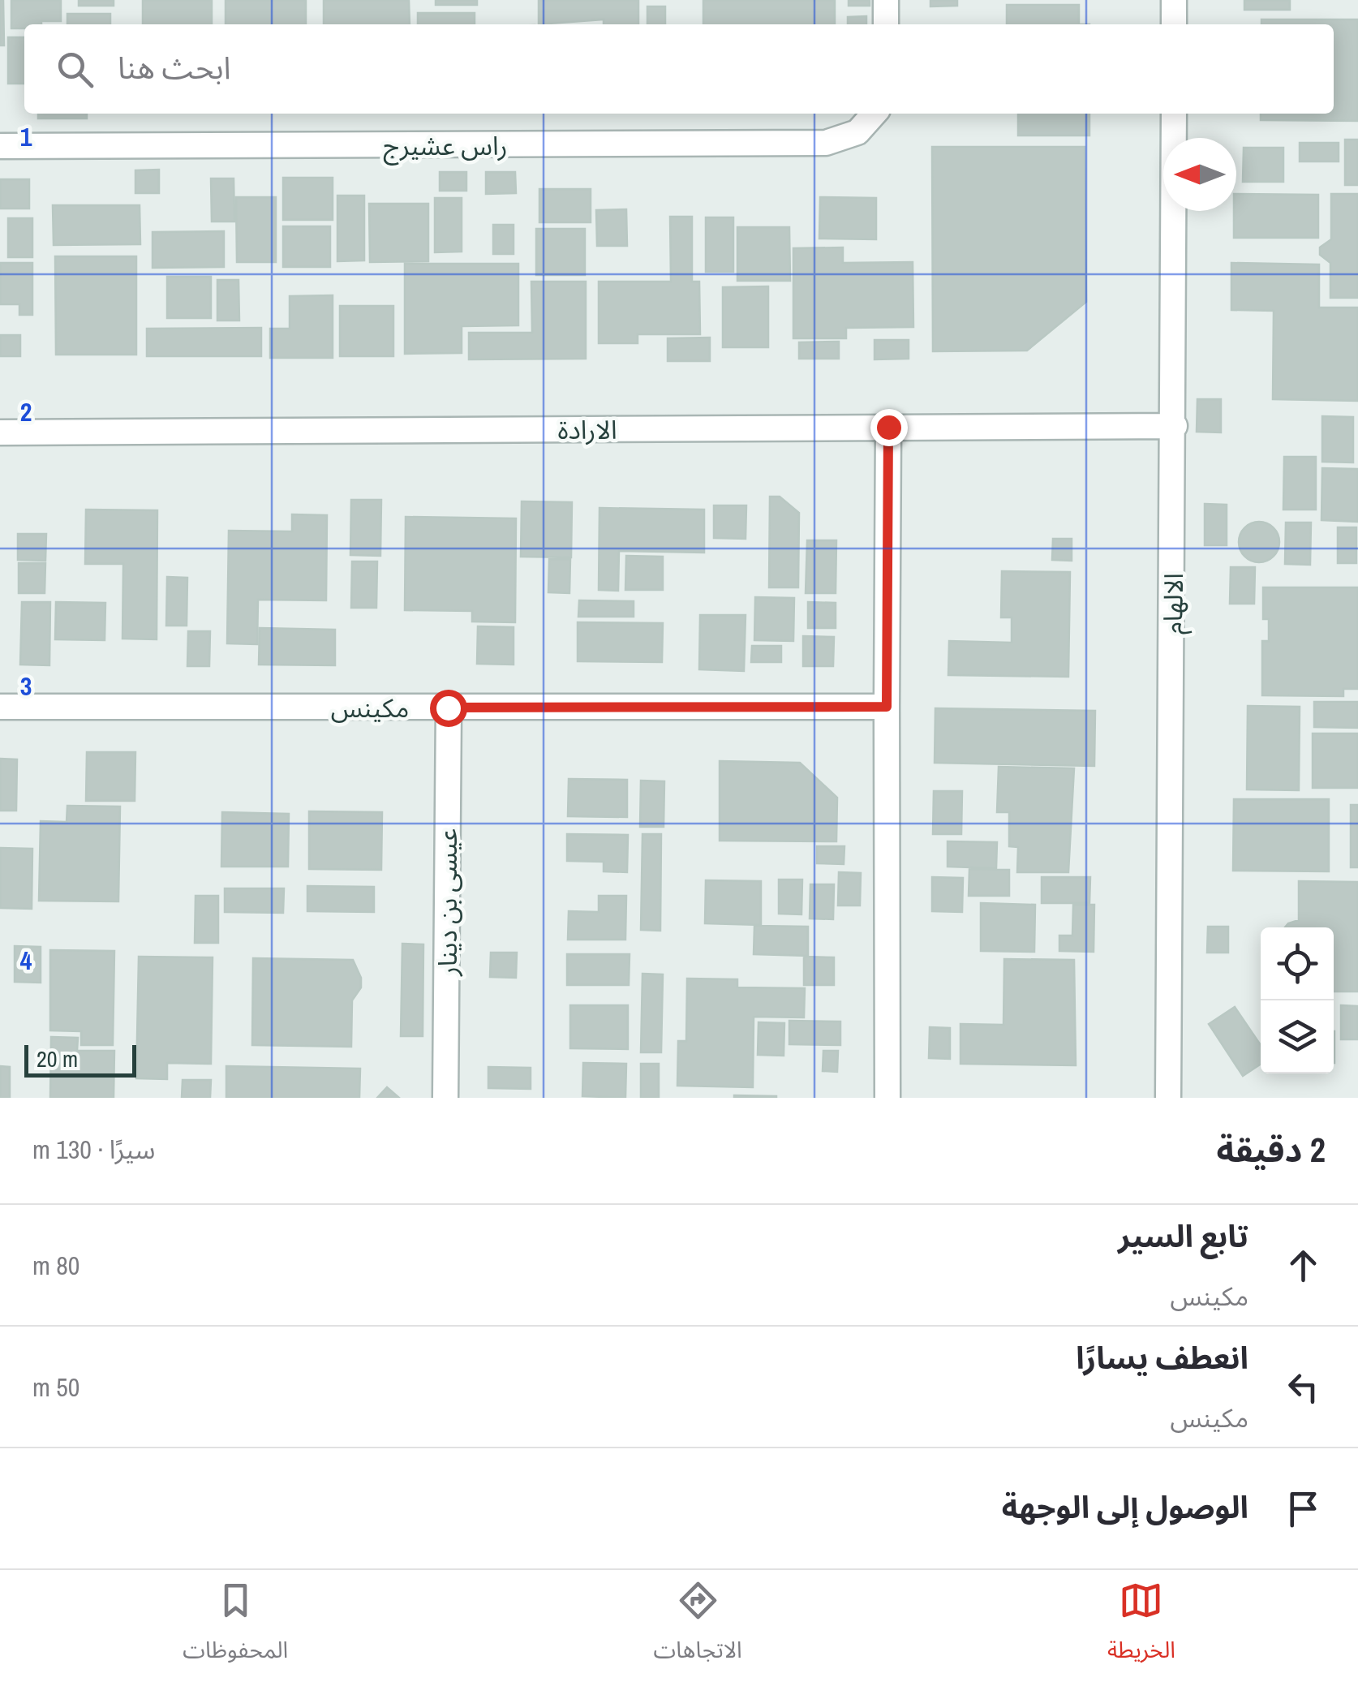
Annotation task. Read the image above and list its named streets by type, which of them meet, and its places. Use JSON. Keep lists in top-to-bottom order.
{
  "streets": {
    "street": [
      "راس عشيرج",
      "الارادة",
      "الالهام",
      "مكينس",
      "عيسى بن دينار"
    ]
  },
  "crossings": [
    ["الارادة", "الالهام"],
    ["مكينس", "عيسى بن دينار"]
  ],
  "scale_bar": "20 m",
  "north": "left",
  "page": {
    "search": "ابحث هنا",
    "scale": "20 m",
    "heading": ["2 دقيقة", "سيرًا · 130 m"],
    "list": [
      ["تابع السير", "مكينس", "80 m"],
      ["انعطف يسارًا", "مكينس", "50 m"],
      "الوصول إلى الوجهة"
    ],
    "nav": ["الخريطة", "الاتجاهات", "المحفوظات"]
  },
  "grid": {
    "rows": [
      "1",
      "2",
      "3",
      "4"
    ]
  }
}
